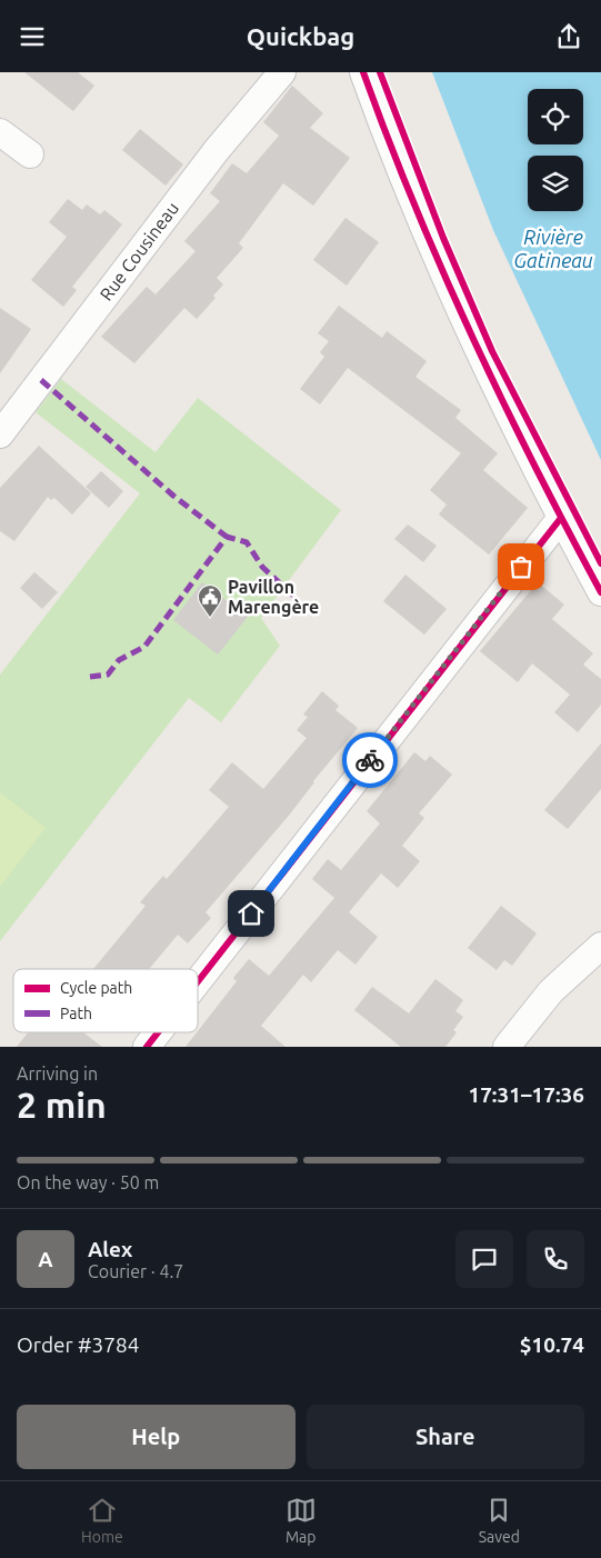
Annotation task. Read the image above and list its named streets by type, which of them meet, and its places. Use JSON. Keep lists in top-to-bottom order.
{
  "streets": {
    "street": ["Rue Cousineau"]
  },
  "water": ["Rivière Gatineau"],
  "places": {
    "public building": ["Pavillon Marengère"]
  },
  "legend": ["Cycle path", "Path"],
  "page": {
    "header": "Quickbag",
    "heading": ["2 min", "Arriving in", "17:31–17:36"],
    "panel": [
      "Alex",
      "Courier · 4.7",
      "Order #3784",
      "$10.74"
    ],
    "bar": "On the way · 50 m",
    "round": "A",
    "buttons": ["Help", "Share"],
    "tabs": ["Home", "Map", "Saved"]
  }
}
